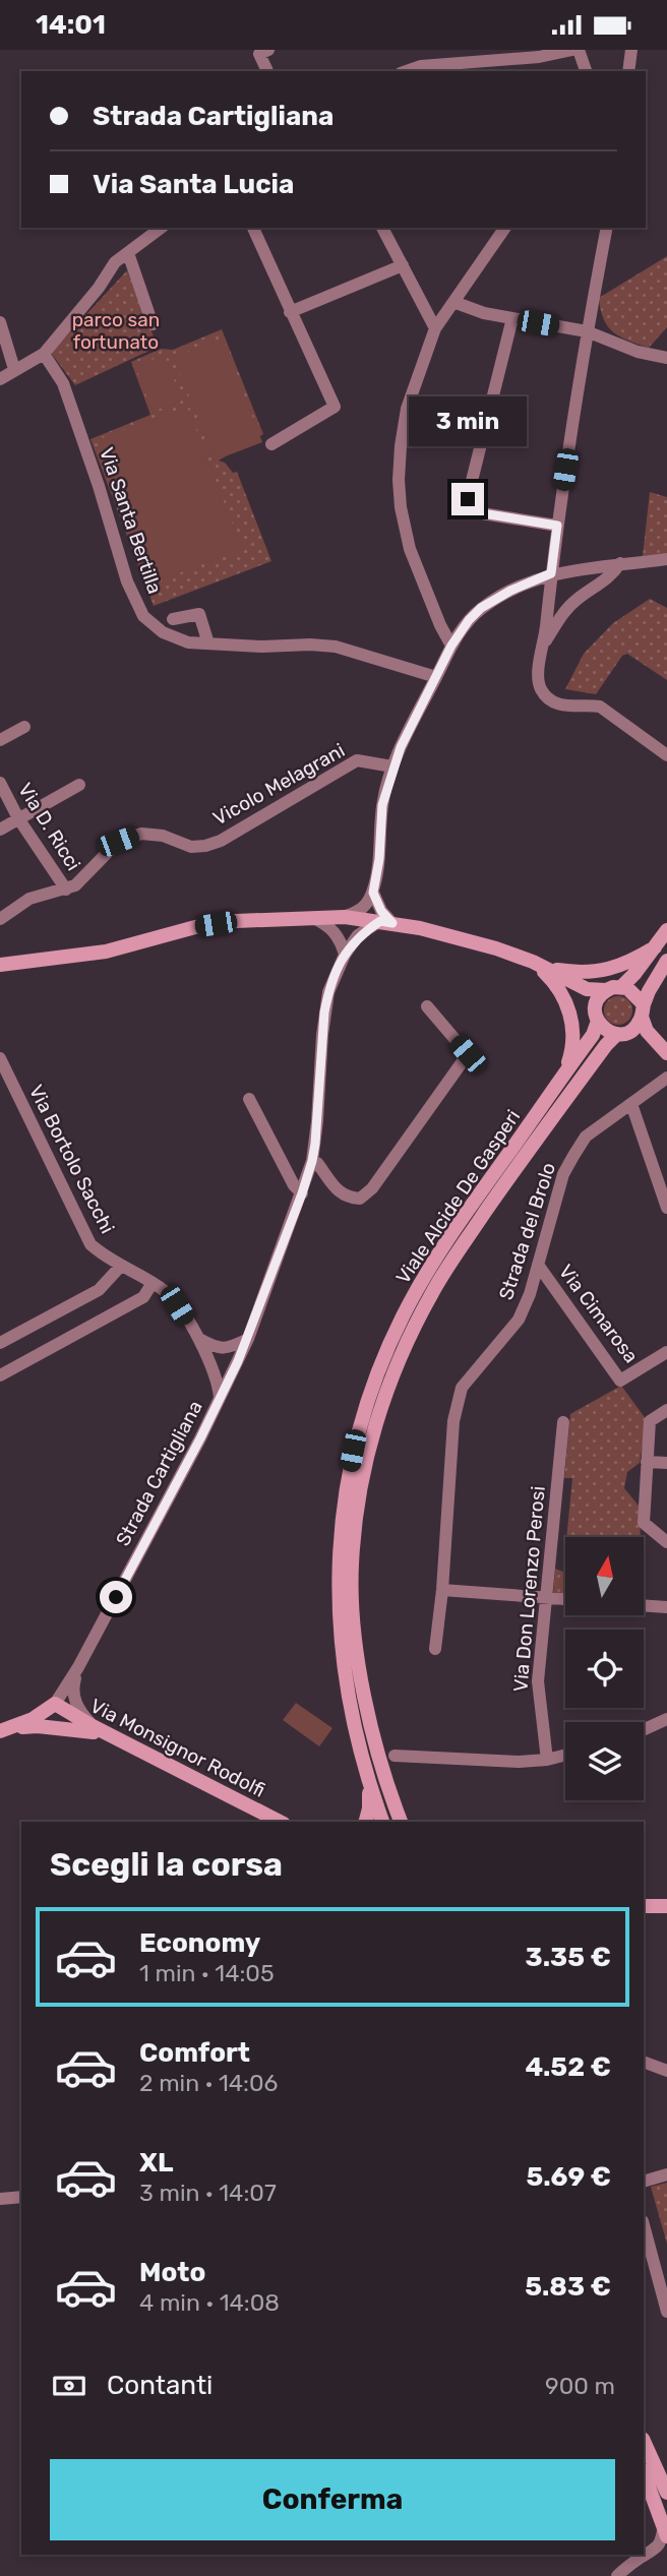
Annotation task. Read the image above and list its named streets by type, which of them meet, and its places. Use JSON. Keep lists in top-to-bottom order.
{
  "streets": {
    "main road": ["Viale Alcide De Gasperi", "Strada Cartigliana", "Via Monsignor Rodolfi"],
    "street": [
      "Via Santa Bertilla",
      "Vicolo Melagrani",
      "Via D. Ricci",
      "Via Bortolo Sacchi",
      "Strada del Brolo",
      "Via Cimarosa",
      "Via Don Lorenzo Perosi"
    ]
  },
  "crossings": [
    ["Vicolo Melagrani", "Via D. Ricci"],
    ["Via Bortolo Sacchi", "Strada Cartigliana"],
    ["Strada del Brolo", "Via Cimarosa"],
    ["Strada Cartigliana", "Via Monsignor Rodolfi"]
  ],
  "parks": ["parco san fortunato"],
  "north": "top",
  "page": {
    "status": "14:01",
    "banner": ["Strada Cartigliana", "Via Santa Lucia"],
    "bubble": "3 min",
    "heading": "Scegli la corsa",
    "list": [
      {
        "name": "Economy",
        "note": "1 min · 14:05",
        "value": "3.35 €"
      },
      {
        "name": "Comfort",
        "note": "2 min · 14:06",
        "value": "4.52 €"
      },
      {
        "name": "XL",
        "note": "3 min · 14:07",
        "value": "5.69 €"
      },
      {
        "name": "Moto",
        "note": "4 min · 14:08",
        "value": "5.83 €"
      }
    ],
    "pay": ["Contanti", "900 m"],
    "buttons": "Conferma"
  }
}
